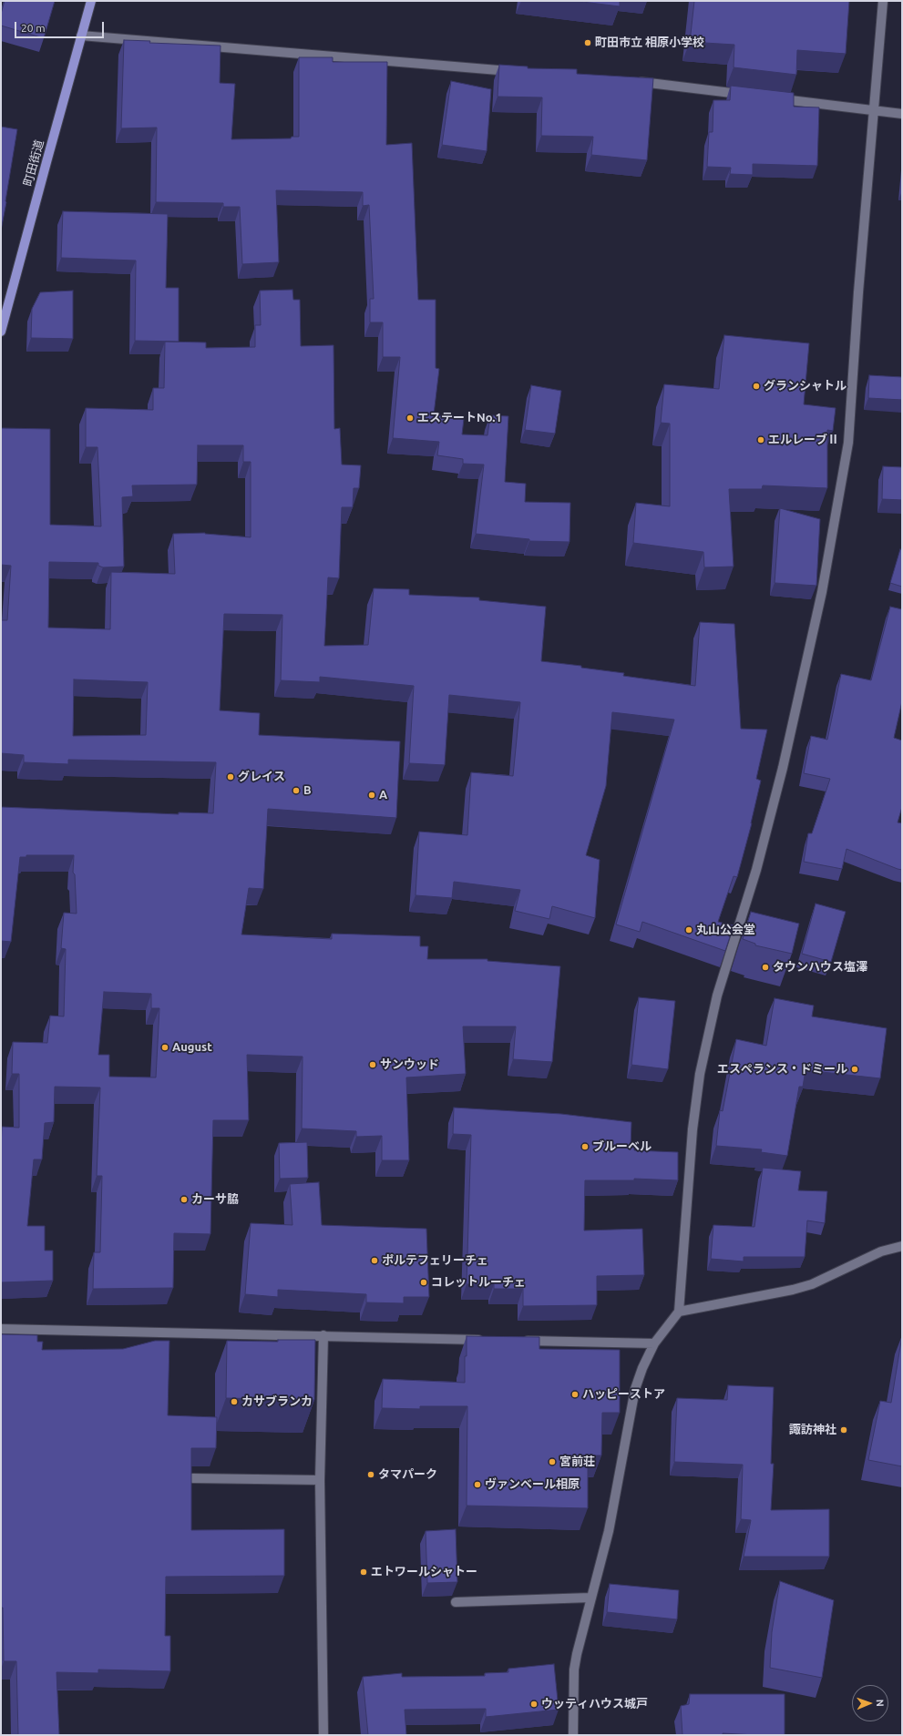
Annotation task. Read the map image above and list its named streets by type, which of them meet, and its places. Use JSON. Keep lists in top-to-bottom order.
{
  "streets": {
    "main road": ["町田街道"]
  },
  "places": [
    "町田市立 相原小学校",
    "グランシャトル",
    "エステートNo.1",
    "エルレーブⅡ",
    "グレイス",
    "B",
    "A",
    "丸山公会堂",
    "タウンハウス塩澤",
    "August",
    "サンウッド",
    "エスペランス・ドミール",
    "ブルーベル",
    "カーサ脇",
    "ポルテフェリーチェ",
    "コレットルーチェ",
    "ハッピーストア",
    "カサブランカ",
    "諏訪神社",
    "宮前荘",
    "タマパーク",
    "ヴァンベール相原",
    "エトワールシャトー",
    "ウッティハウス城戸"
  ],
  "scale_bar": "20 m",
  "north": "right"
}
